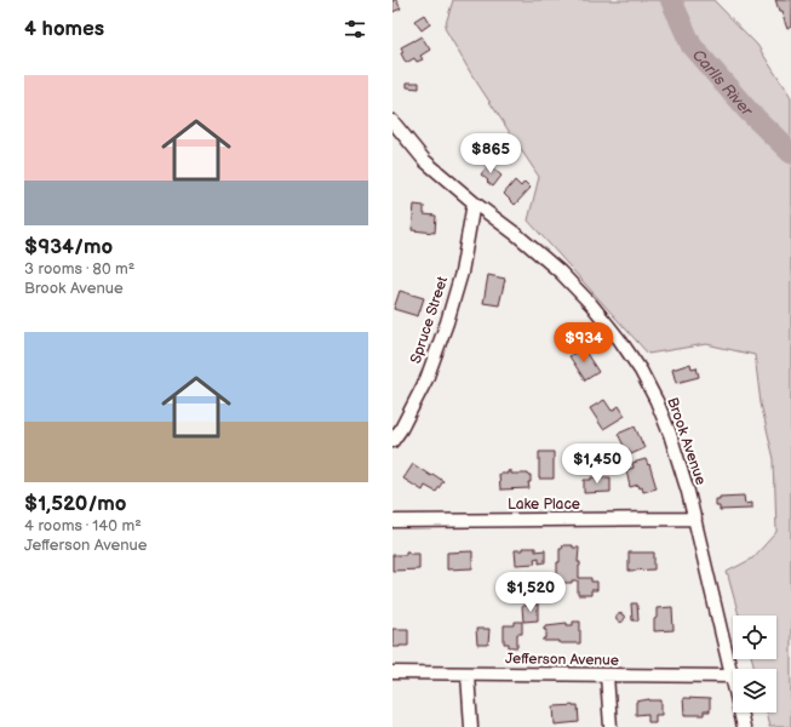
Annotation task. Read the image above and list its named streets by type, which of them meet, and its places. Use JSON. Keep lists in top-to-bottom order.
{
  "streets": {
    "street": [
      "Spruce Street",
      "Brook Avenue",
      "Lake Place",
      "Jefferson Avenue"
    ]
  },
  "crossings": [
    ["Spruce Street", "Brook Avenue"],
    ["Brook Avenue", "Lake Place"],
    ["Brook Avenue", "Jefferson Avenue"]
  ],
  "water": ["Carlls River"],
  "page": {
    "heading": "4 homes",
    "list": [
      {
        "name": "$934/mo",
        "note": "3 rooms · 80 m² · Brook Avenue"
      },
      {
        "name": "$1,520/mo",
        "note": "4 rooms · 140 m² · Jefferson Avenue"
      }
    ],
    "price": [
      "$865",
      "$934",
      "$1,450",
      "$1,520"
    ]
  }
}
